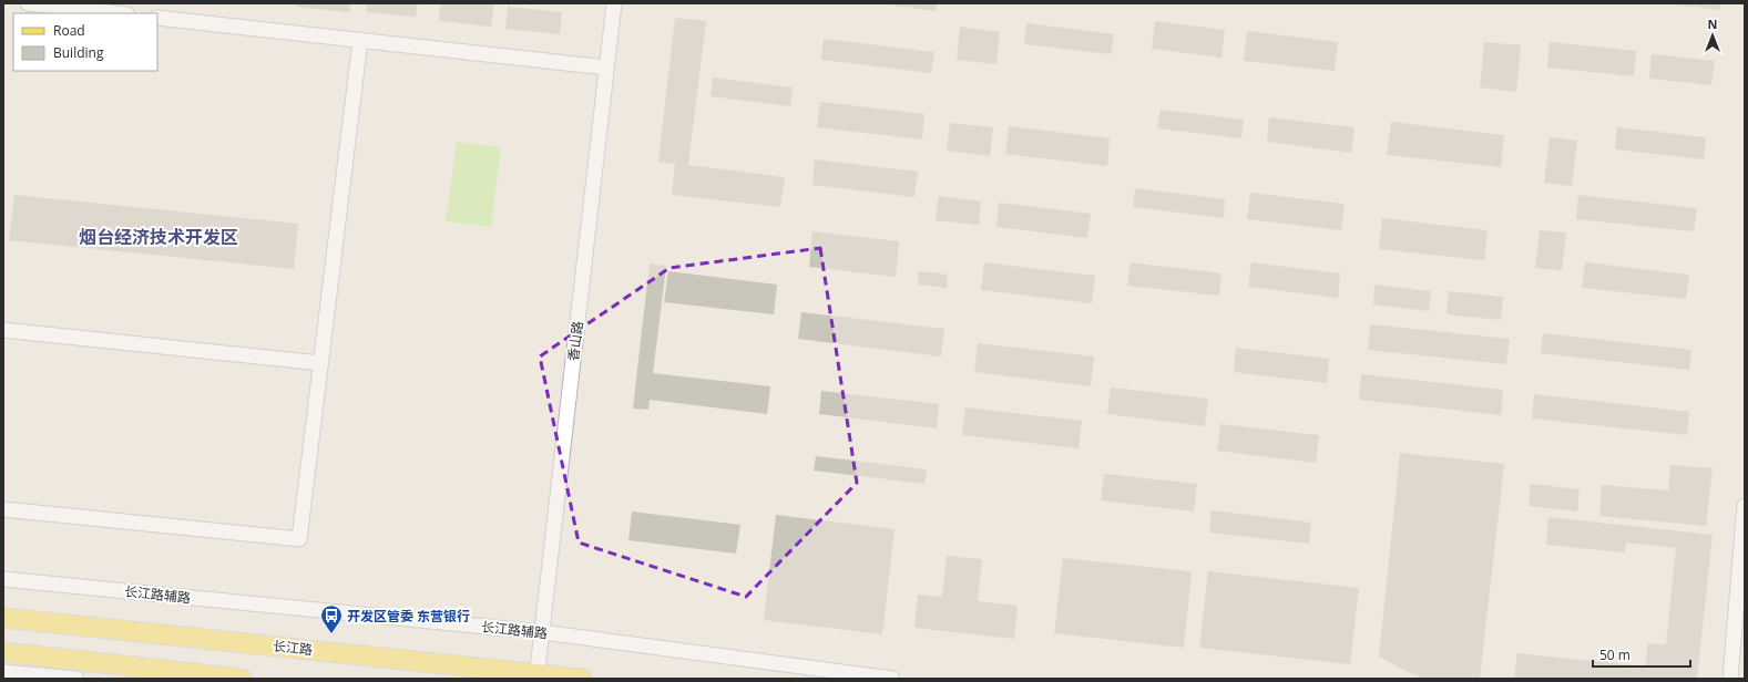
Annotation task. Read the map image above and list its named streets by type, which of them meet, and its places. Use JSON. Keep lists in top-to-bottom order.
{
  "streets": {
    "main road": ["长江路"],
    "street": ["香山路", "长江路辅路"]
  },
  "crossings": [
    ["香山路", "长江路辅路"],
    ["香山路", "长江路"]
  ],
  "districts": ["烟台经济技术开发区"],
  "places": {
    "bus stop": ["开发区管委 东营银行"]
  },
  "legend": ["Road", "Building"],
  "scale_bar": "50 m",
  "north": "top"
}
